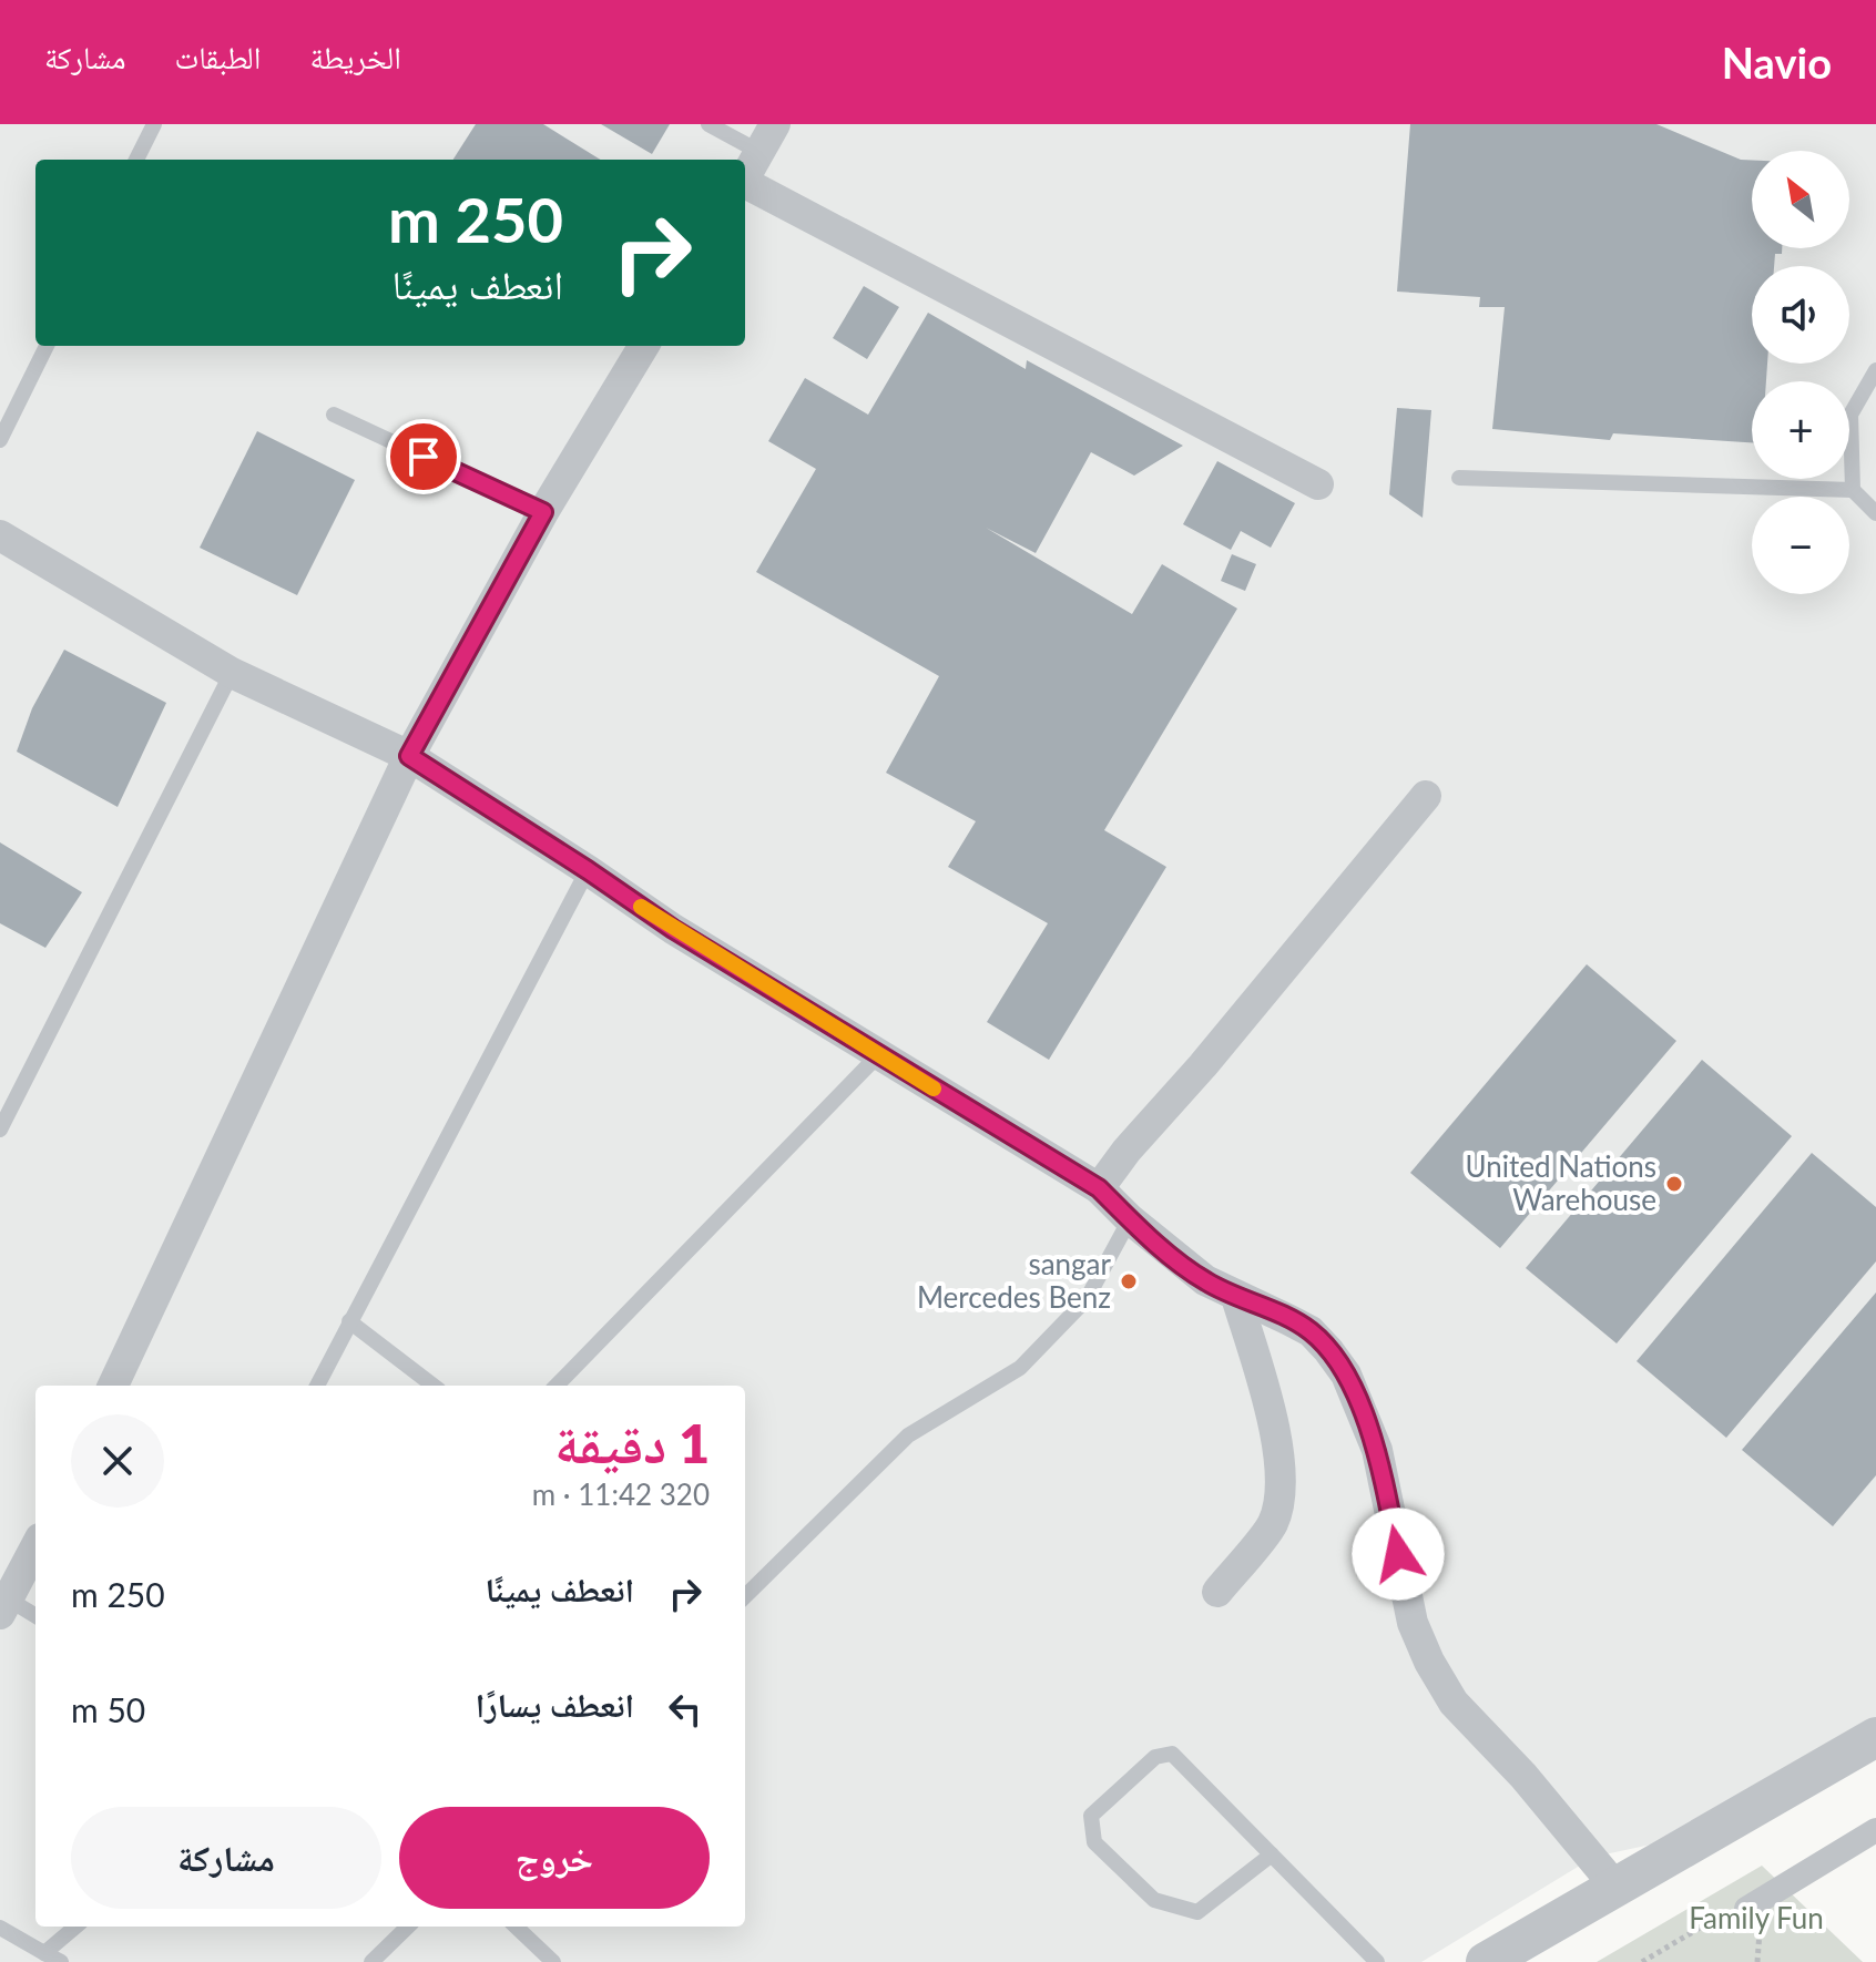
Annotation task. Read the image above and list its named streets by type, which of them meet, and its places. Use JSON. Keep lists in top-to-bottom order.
{
  "parks": ["Family Fun"],
  "places": ["United Nations Warehouse", "sangar Mercedes Benz"],
  "north": "top left",
  "page": {
    "header": "Navio",
    "nav": ["الخريطة", "الطبقات", "مشاركة"],
    "map_buttons": ["+", "−"],
    "turn": ["250 m", "انعطف يمينًا"],
    "heading": ["1 دقيقة", "320 m · 11:42"],
    "list": [
      {
        "name": "انعطف يمينًا",
        "value": "250 m"
      },
      {
        "name": "انعطف يسارًا",
        "value": "50 m"
      }
    ],
    "buttons": ["خروج", "مشاركة"]
  }
}
